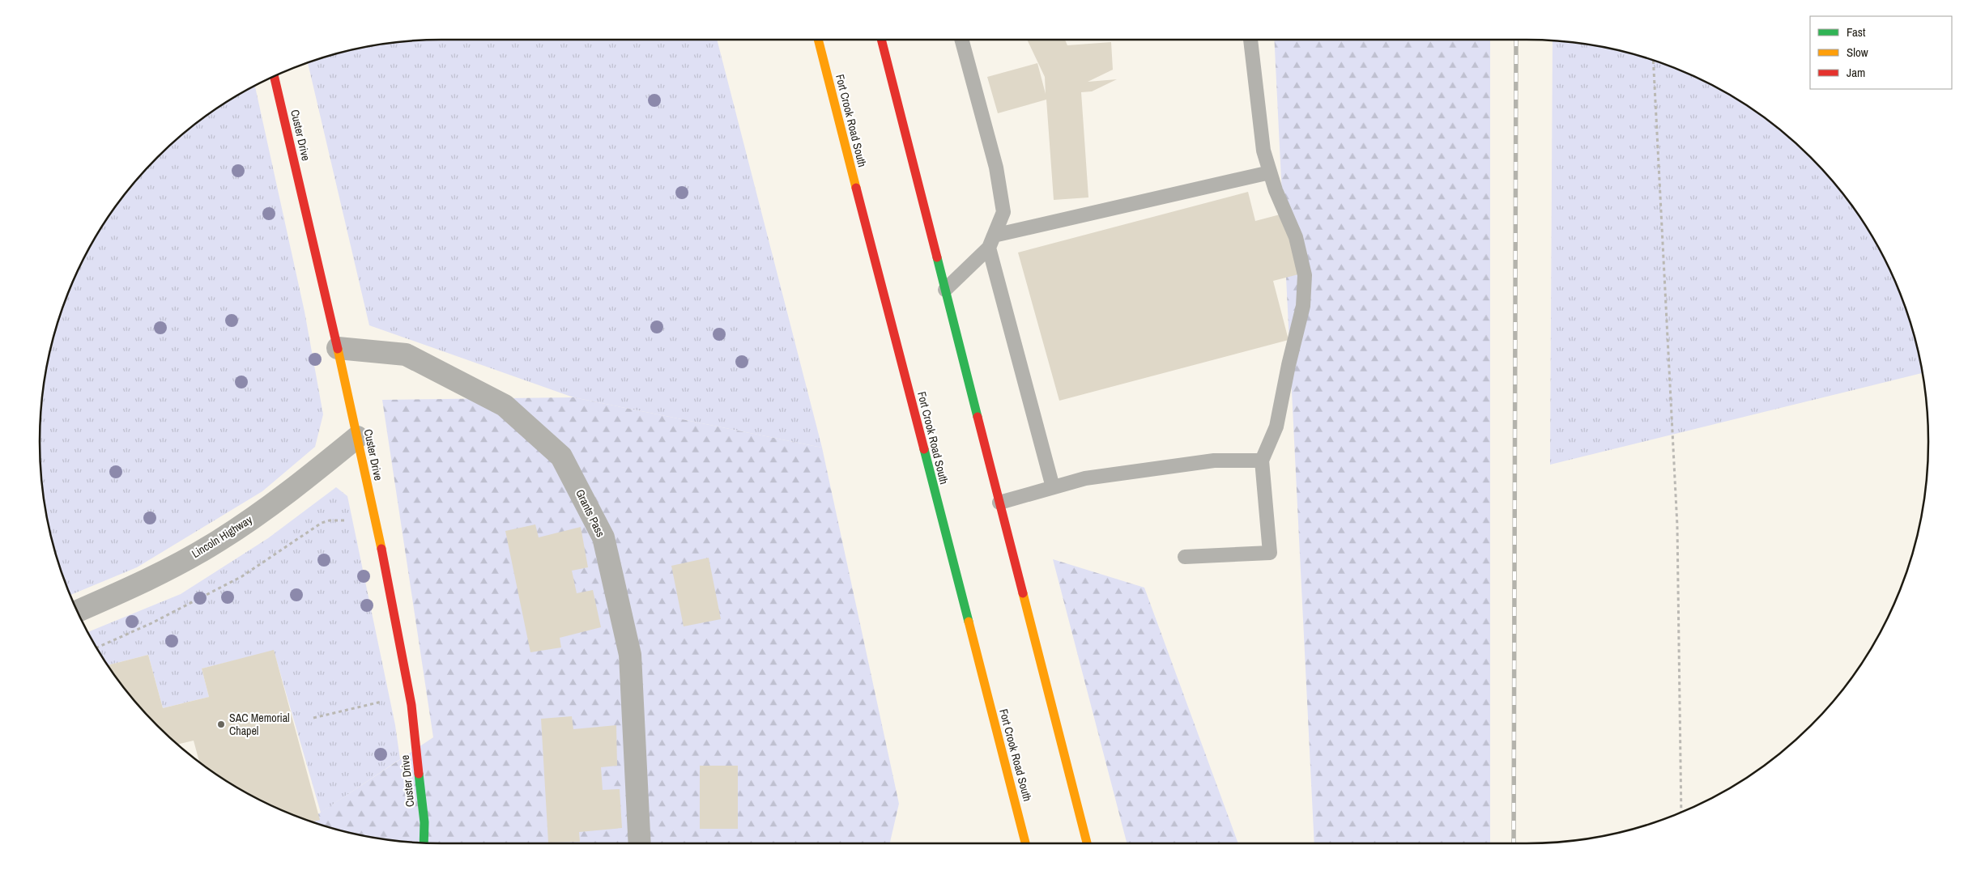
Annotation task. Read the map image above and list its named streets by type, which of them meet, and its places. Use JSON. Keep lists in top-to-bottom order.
{
  "streets": {
    "main road": ["Fort Crook Road South", "Custer Drive"],
    "street": ["Grants Pass", "Lincoln Highway"]
  },
  "crossings": [
    ["Custer Drive", "Grants Pass"],
    ["Custer Drive", "Lincoln Highway"]
  ],
  "places": ["SAC Memorial Chapel"],
  "legend": ["Fast", "Slow", "Jam"]
}
